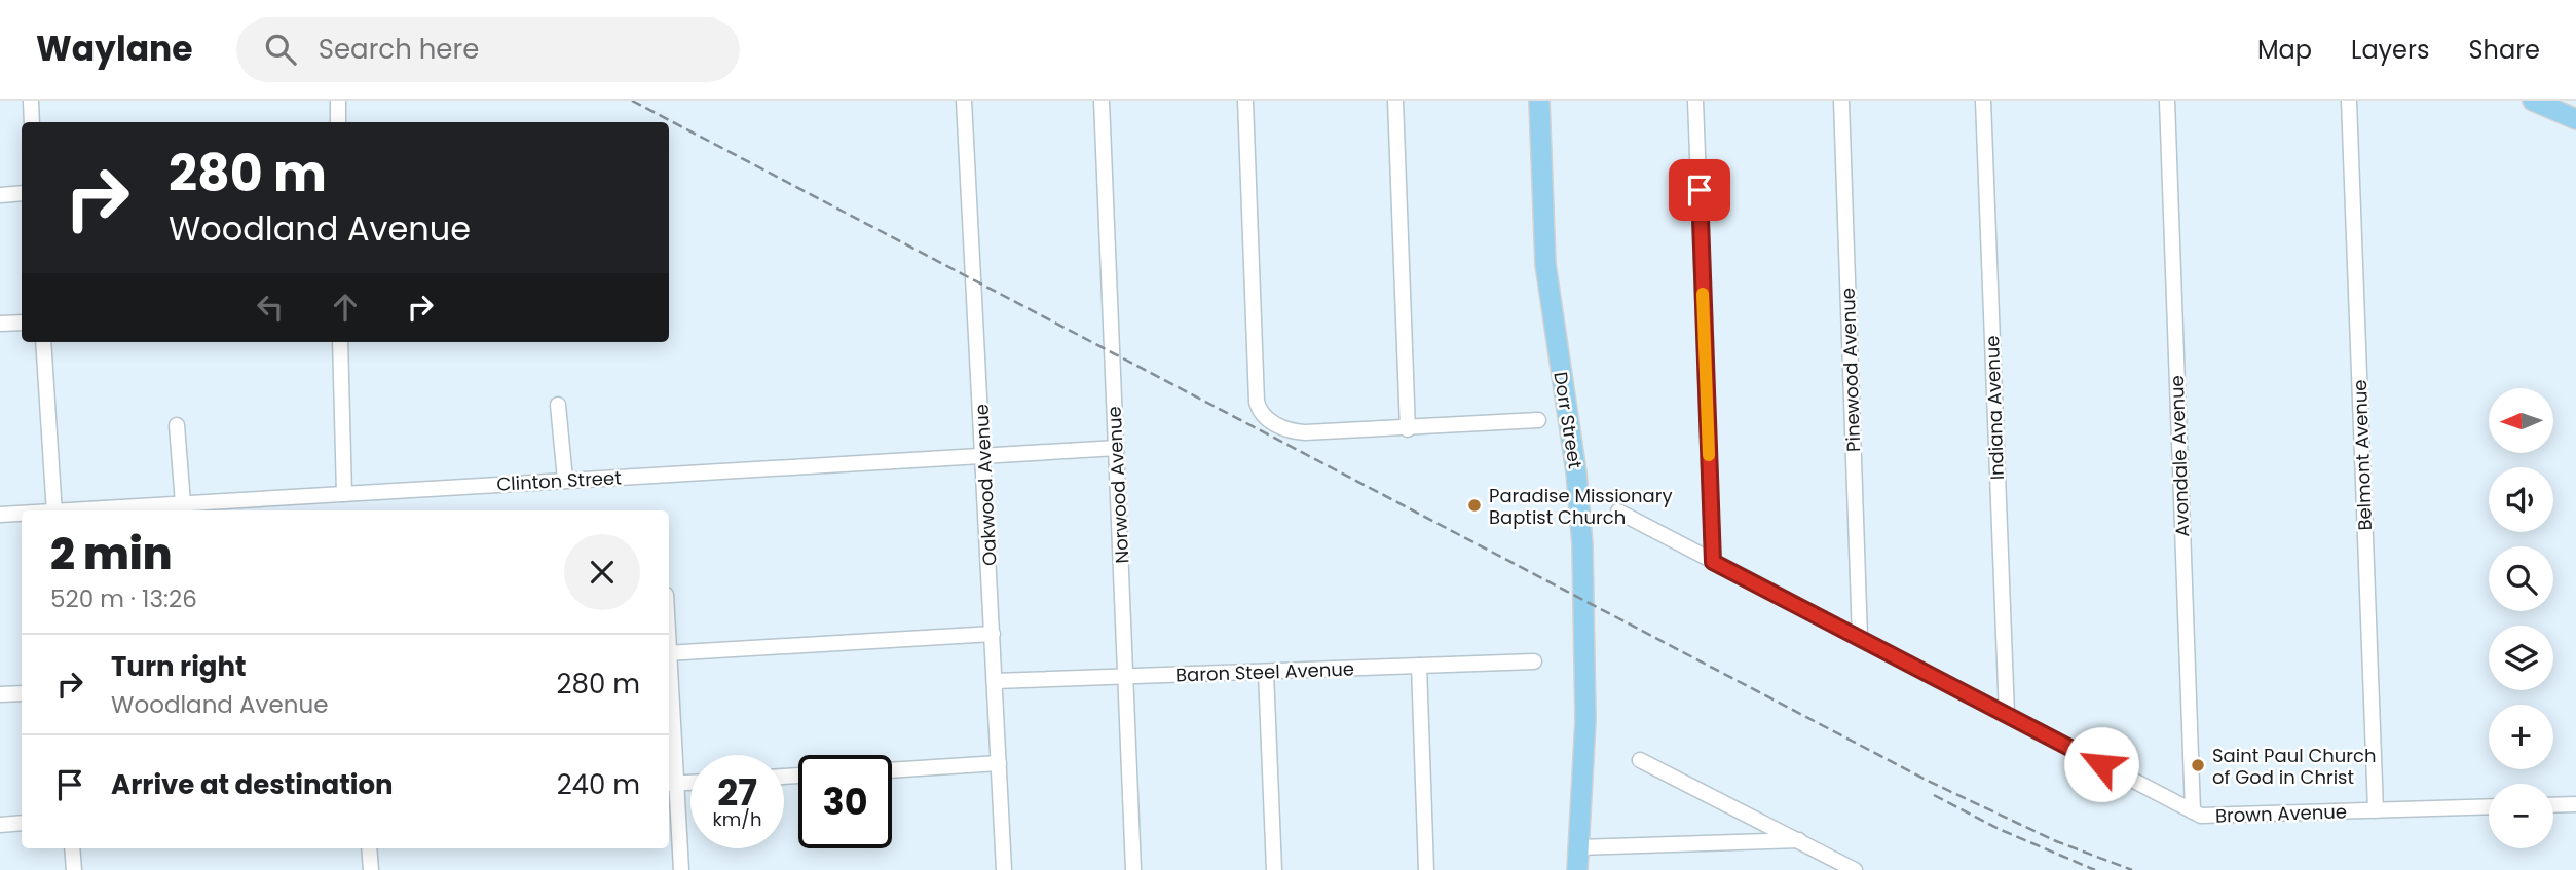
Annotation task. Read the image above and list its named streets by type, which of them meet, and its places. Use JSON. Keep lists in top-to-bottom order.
{
  "streets": {
    "main road": ["Dorr Street"],
    "street": [
      "Pinewood Avenue",
      "Indiana Avenue",
      "Belmont Avenue",
      "Avondale Avenue",
      "Clinton Street",
      "Oakwood Avenue",
      "Norwood Avenue",
      "Baron Steel Avenue",
      "Brown Avenue"
    ]
  },
  "crossings": [
    ["Pinewood Avenue", "Brown Avenue"],
    ["Indiana Avenue", "Brown Avenue"],
    ["Belmont Avenue", "Brown Avenue"],
    ["Avondale Avenue", "Brown Avenue"],
    ["Clinton Street", "Oakwood Avenue"],
    ["Clinton Street", "Norwood Avenue"],
    ["Oakwood Avenue", "Baron Steel Avenue"],
    ["Norwood Avenue", "Baron Steel Avenue"]
  ],
  "places": ["Paradise Missionary Baptist Church", "Saint Paul Church of God in Christ"],
  "north": "left",
  "page": {
    "header": "Waylane",
    "search": "Search here",
    "nav": ["Map", "Layers", "Share"],
    "turn": ["280 m", "Woodland Avenue"],
    "map_buttons": ["+", "−"],
    "heading": ["2 min", "520 m · 13:26"],
    "list": [
      {
        "name": "Turn right",
        "note": "Woodland Avenue",
        "value": "280 m"
      },
      {
        "name": "Arrive at destination",
        "value": "240 m"
      }
    ],
    "speed": "27 km/h",
    "limit": "30"
  }
}
